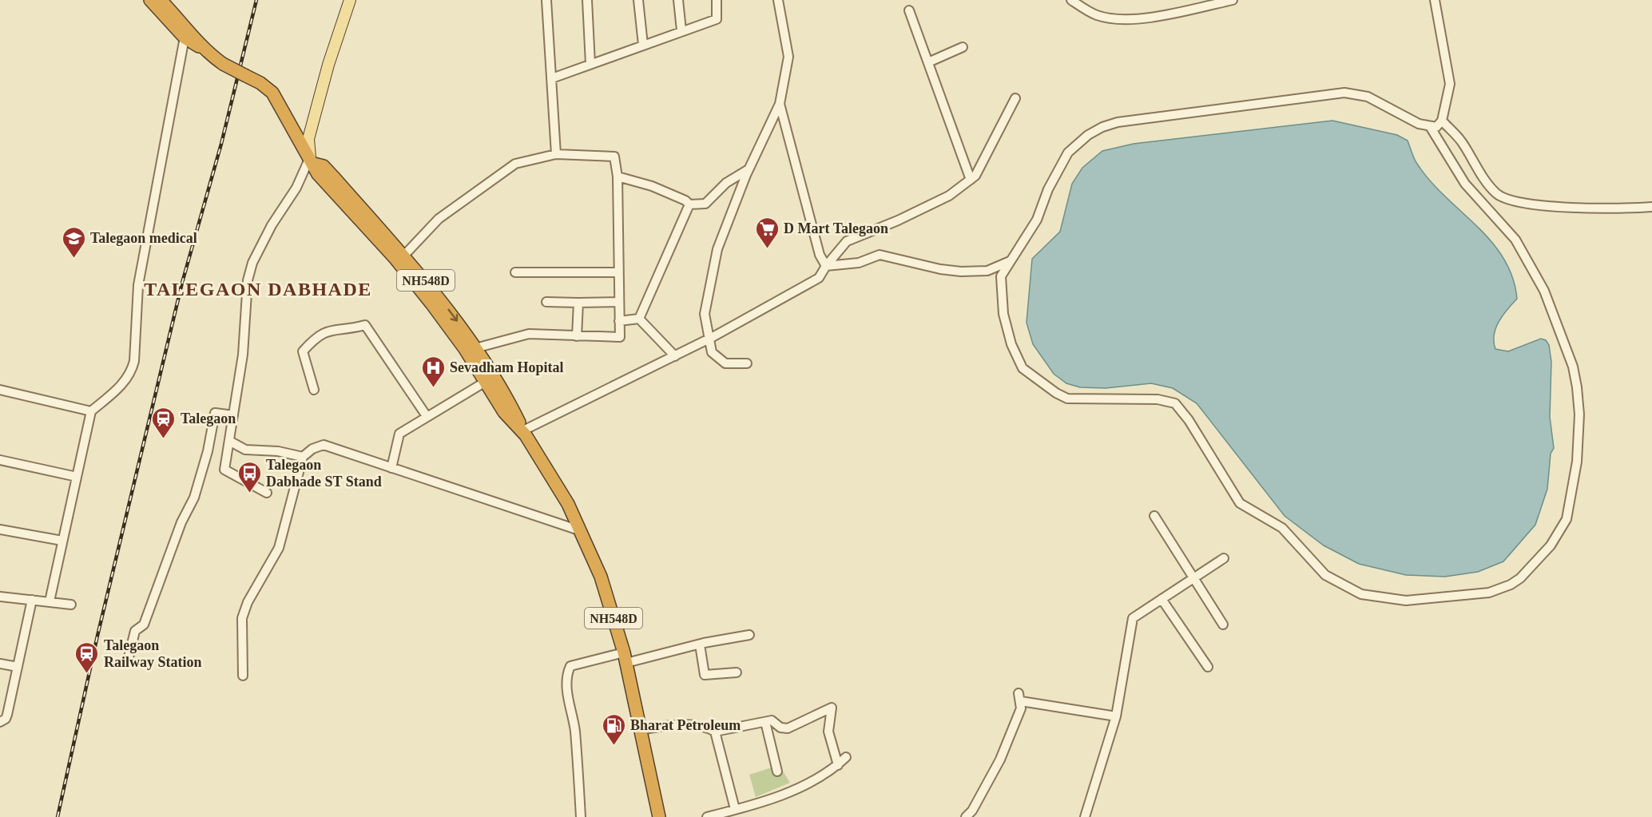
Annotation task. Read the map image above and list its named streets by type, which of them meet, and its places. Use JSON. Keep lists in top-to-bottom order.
{
  "streets": {
    "highway": ["NH548D"]
  },
  "districts": ["TALEGAON DABHADE"],
  "places": {
    "supermarket": ["D Mart Talegaon"],
    "school or university": ["Talegaon medical"],
    "hospital": ["Sevadham Hopital"],
    "station": ["Talegaon", "Talegaon Railway Station"],
    "bus stop": ["Talegaon Dabhade ST Stand"],
    "fuel station": ["Bharat Petroleum"]
  }
}
